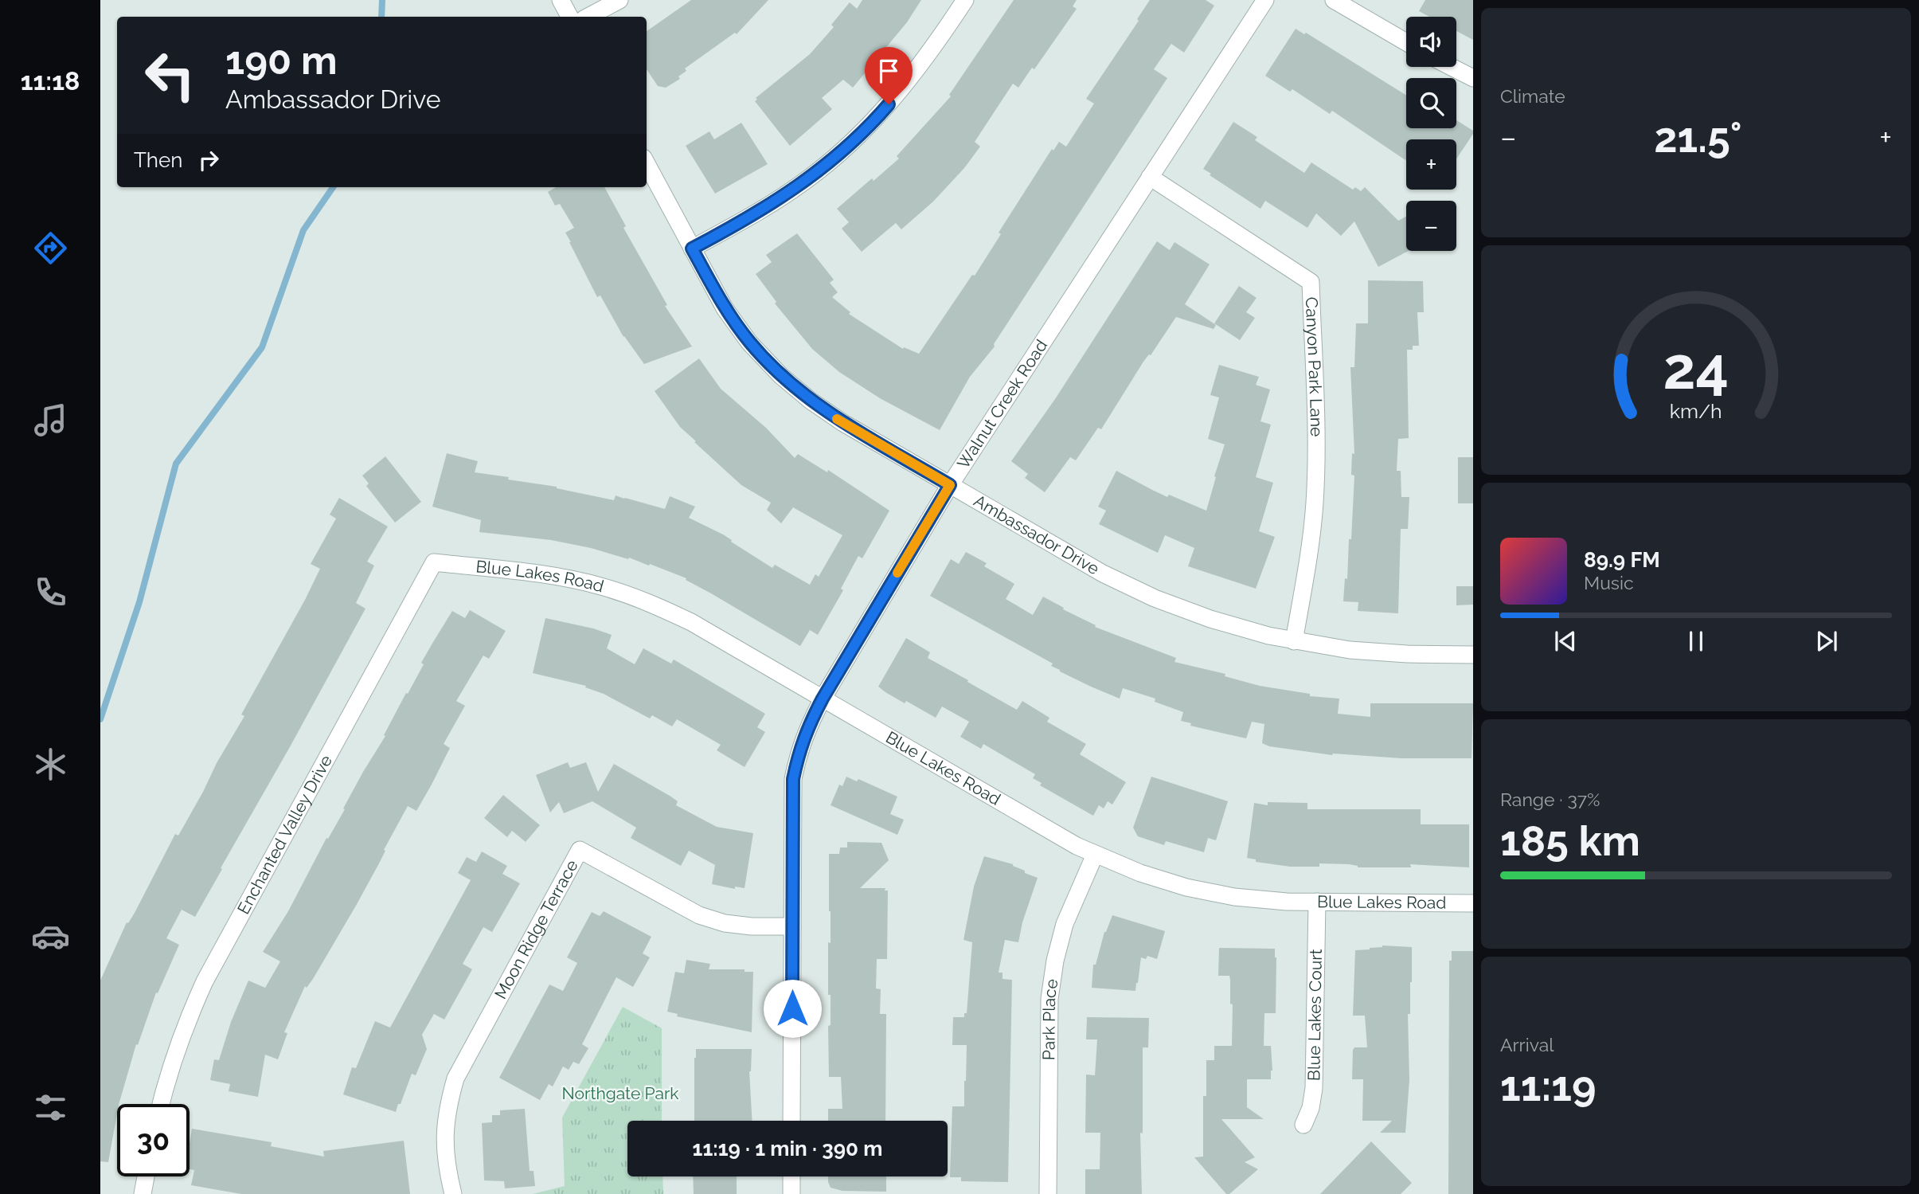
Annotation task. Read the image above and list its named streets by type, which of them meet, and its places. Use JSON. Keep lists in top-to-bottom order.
{
  "streets": {
    "street": [
      "Canyon Park Lane",
      "Walnut Creek Road",
      "Ambassador Drive",
      "Blue Lakes Road",
      "Enchanted Valley Drive",
      "Moon Ridge Terrace",
      "Blue Lakes Court",
      "Park Place"
    ]
  },
  "crossings": [
    ["Canyon Park Lane", "Walnut Creek Road"],
    ["Canyon Park Lane", "Ambassador Drive"],
    ["Walnut Creek Road", "Ambassador Drive"],
    ["Walnut Creek Road", "Blue Lakes Road"],
    ["Walnut Creek Road", "Moon Ridge Terrace"],
    ["Blue Lakes Road", "Enchanted Valley Drive"],
    ["Blue Lakes Road", "Blue Lakes Court"],
    ["Blue Lakes Road", "Park Place"]
  ],
  "parks": ["Northgate Park"],
  "page": {
    "tabs": "11:18",
    "tile": [
      "Climate",
      ["Range · 37%", "185 km"],
      ["Arrival", "11:19"]
    ],
    "map_buttons": ["+", "−"],
    "turn": ["190 m", "Ambassador Drive"],
    "heat": ["−", "21.5°", "+"],
    "then": "Then",
    "song": ["89.9 FM", "Music"],
    "limit": "30",
    "trip": "11:19 · 1 min · 390 m",
    "gauge": ["24", "km/h"]
  }
}
